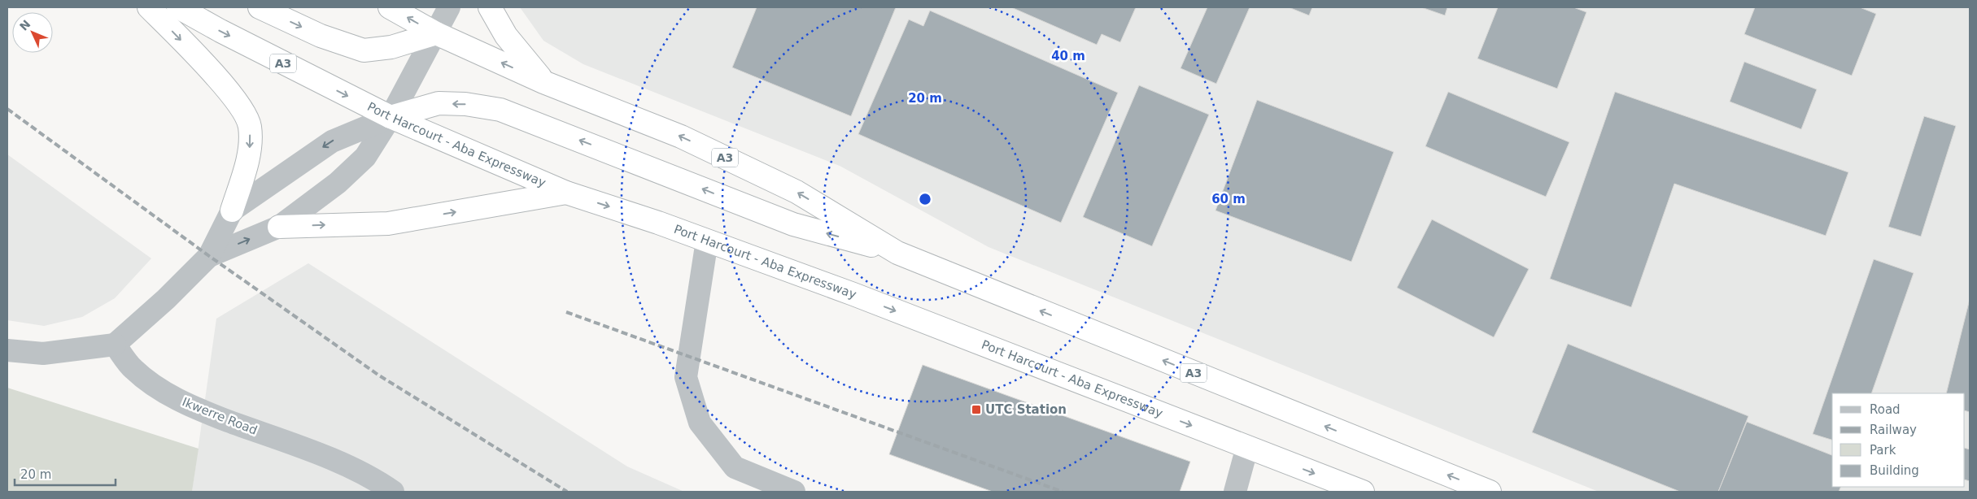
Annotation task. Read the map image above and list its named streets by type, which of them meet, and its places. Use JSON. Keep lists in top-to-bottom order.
{
  "streets": {
    "highway": ["A3", "Port Harcourt - Aba Expressway"],
    "street": ["Ikwerre Road"]
  },
  "places": {
    "transit": ["UTC Station"]
  },
  "legend": [
    "Road",
    "Railway",
    "Park",
    "Building"
  ],
  "scale_bar": "20 m",
  "north": "top left",
  "rings": ["40 m", "20 m", "60 m"]
}
